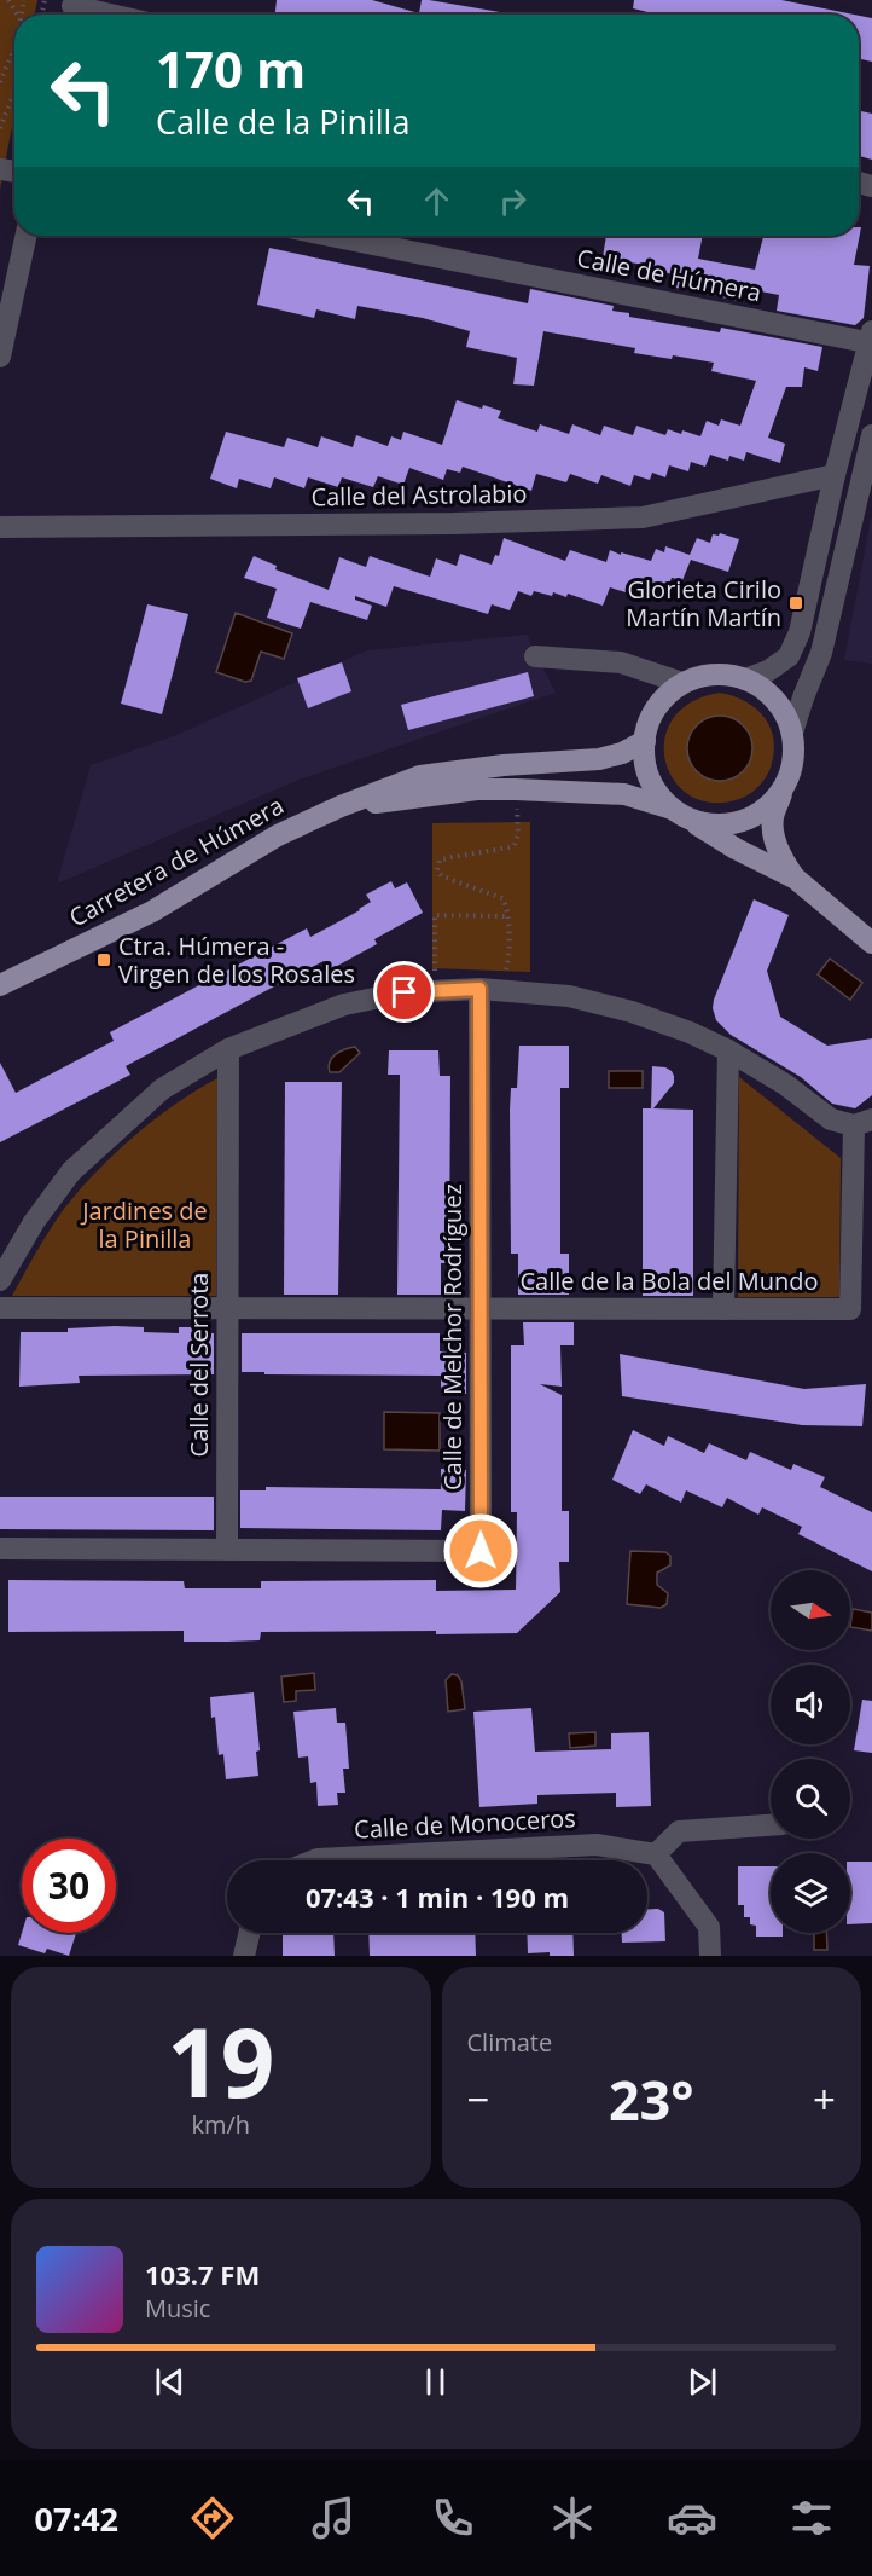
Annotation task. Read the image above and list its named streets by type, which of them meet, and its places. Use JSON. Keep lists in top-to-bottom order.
{
  "streets": {
    "main road": ["Carretera de Húmera"],
    "street": [
      "Calle de Húmera",
      "Calle del Astrolabio",
      "Calle de la Bola del Mundo",
      "Calle de Melchor Rodríguez",
      "Calle del Serrota",
      "Calle de Monoceros"
    ]
  },
  "crossings": [
    ["Calle de la Bola del Mundo", "Calle de Melchor Rodríguez"],
    ["Calle de la Bola del Mundo", "Calle del Serrota"],
    ["Calle de Melchor Rodríguez", "Calle del Serrota"]
  ],
  "parks": ["Jardines de la Pinilla"],
  "places": {
    "transit": ["Glorieta Cirilo Martín Martín", "Ctra. Húmera - Virgen de los Rosales"]
  },
  "north": "right",
  "page": {
    "turn": ["170 m", "Calle de la Pinilla"],
    "limit": "30",
    "trip": "07:43 · 1 min · 190 m",
    "tile": [
      ["19", "km/h"],
      "Climate"
    ],
    "heat": ["−", "23°", "+"],
    "song": ["103.7 FM", "Music"],
    "tabs": "07:42"
  }
}
